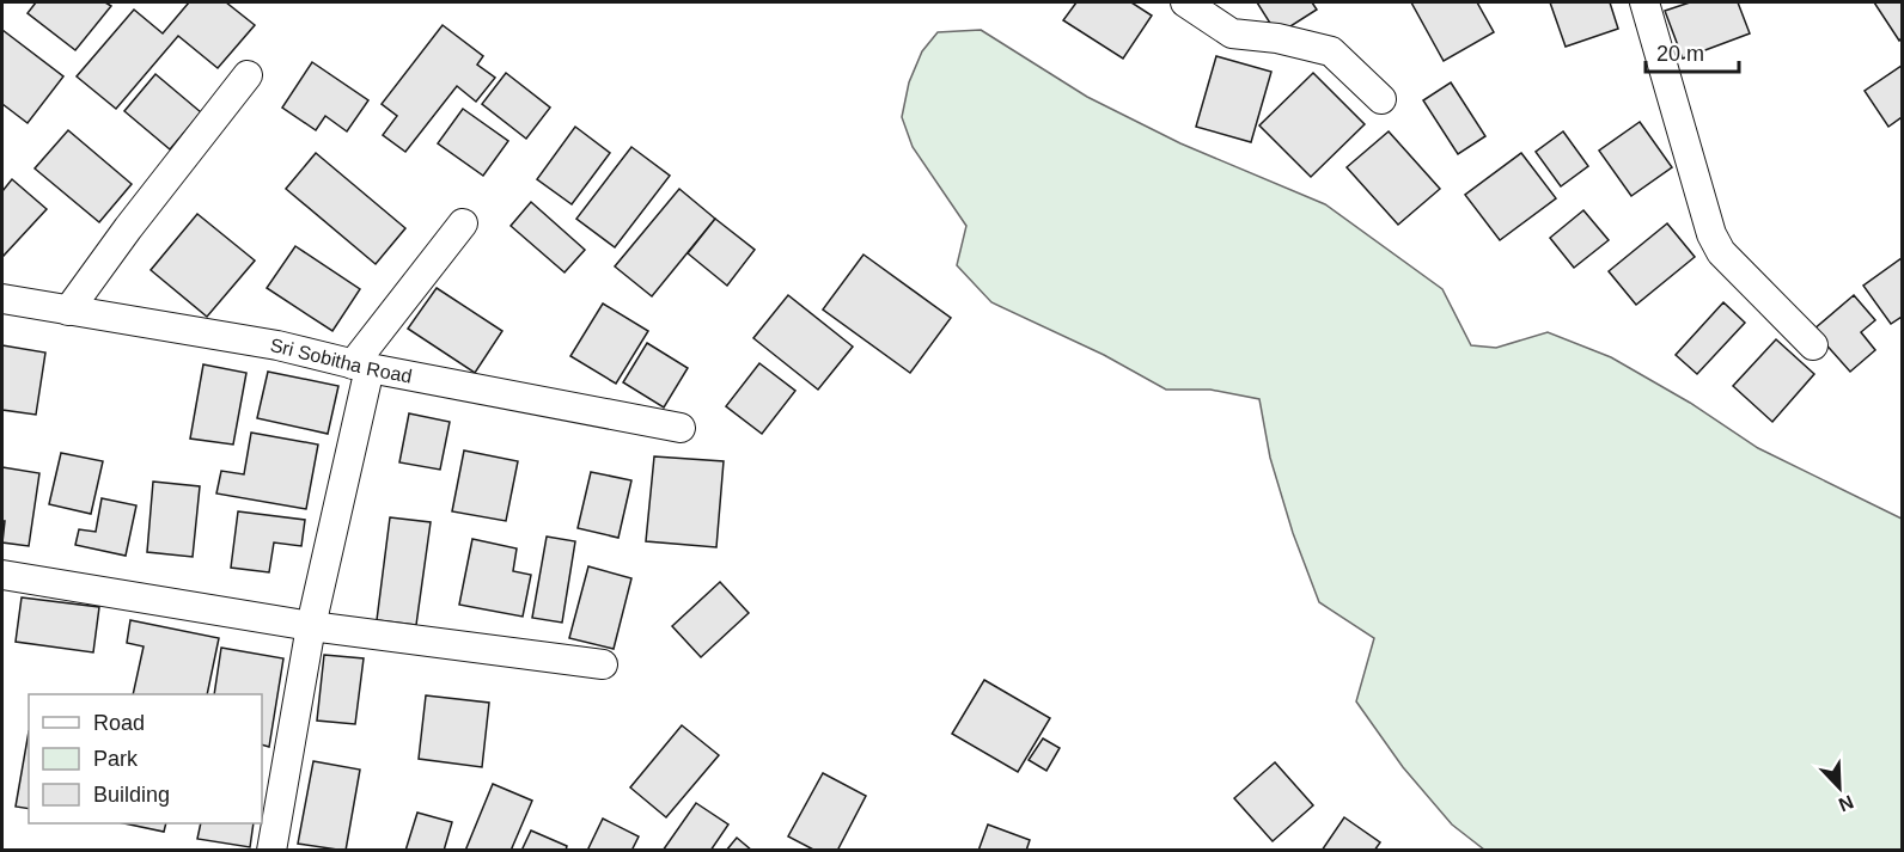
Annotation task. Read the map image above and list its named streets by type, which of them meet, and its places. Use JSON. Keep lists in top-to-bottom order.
{
  "streets": {
    "street": ["Sri Sobitha Road"]
  },
  "legend": ["Road", "Park", "Building"],
  "scale_bar": "20 m",
  "north": "bottom right"
}
